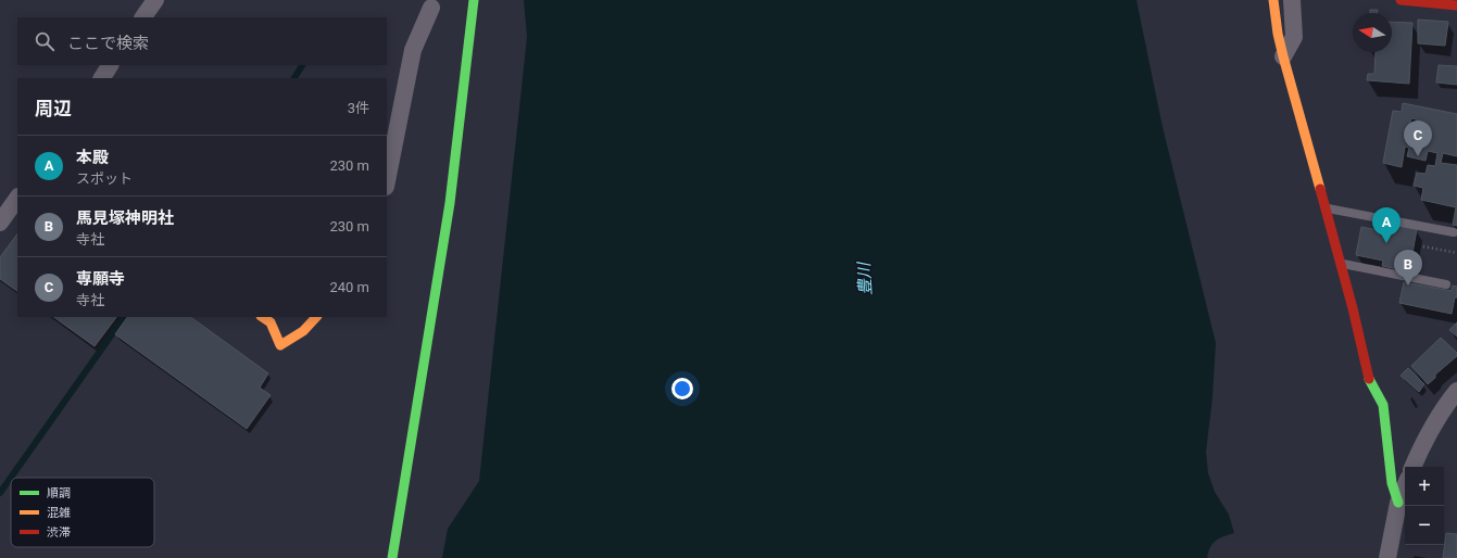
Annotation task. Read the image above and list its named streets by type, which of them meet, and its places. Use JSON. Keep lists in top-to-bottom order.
{
  "water": ["豊川"],
  "legend": ["順調", "混雑", "渋滞"],
  "north": "left",
  "page": {
    "search": "ここで検索",
    "heading": ["周辺", "3件"],
    "pins": ["C", "A", "B"],
    "list": [
      {
        "mark": "A",
        "name": "本殿",
        "note": "スポット",
        "value": "230 m"
      },
      {
        "mark": "B",
        "name": "馬見塚神明社",
        "note": "寺社",
        "value": "230 m"
      },
      {
        "mark": "C",
        "name": "専願寺",
        "note": "寺社",
        "value": "240 m"
      }
    ],
    "map_buttons": ["+", "−"]
  }
}
